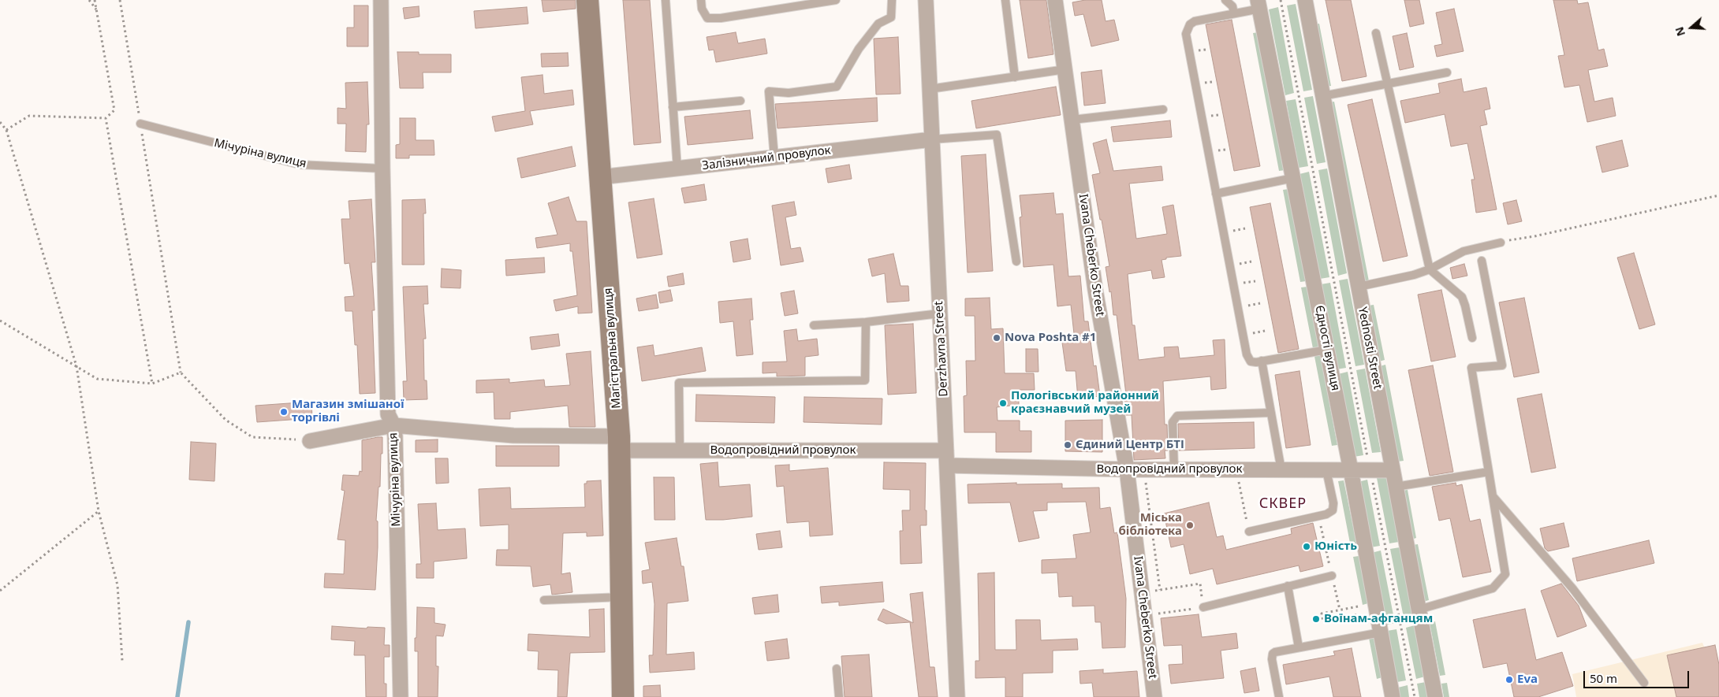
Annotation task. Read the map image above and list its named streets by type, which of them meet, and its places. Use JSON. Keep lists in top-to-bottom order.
{
  "streets": {
    "main road": ["Магістральна вулиця"],
    "street": [
      "Мічуріна вулиця",
      "Залізничний провулок",
      "Ivana Cheberko Street",
      "Єдності вулиця",
      "Yednosti Street",
      "Derzhavna Street",
      "Водопровідний провулок"
    ]
  },
  "crossings": [
    ["Мічуріна вулиця", "Водопровідний провулок"],
    ["Залізничний провулок", "Магістральна вулиця"],
    ["Залізничний провулок", "Derzhavna Street"],
    ["Ivana Cheberko Street", "Водопровідний провулок"],
    ["Магістральна вулиця", "Водопровідний провулок"],
    ["Єдності вулиця", "Водопровідний провулок"],
    ["Yednosti Street", "Водопровідний провулок"],
    ["Derzhavna Street", "Водопровідний провулок"]
  ],
  "districts": ["СКВЕР"],
  "places": [
    "Nova Poshta #1",
    "Пологівський районний краєзнавчий музей",
    "Магазин змішаної торгівлі",
    "Єдиний Центр БТІ",
    "Міська бібліотека",
    "Юність",
    "Воїнам-афганцям",
    "Eva"
  ],
  "scale_bar": "50 m",
  "north": "left"
}
